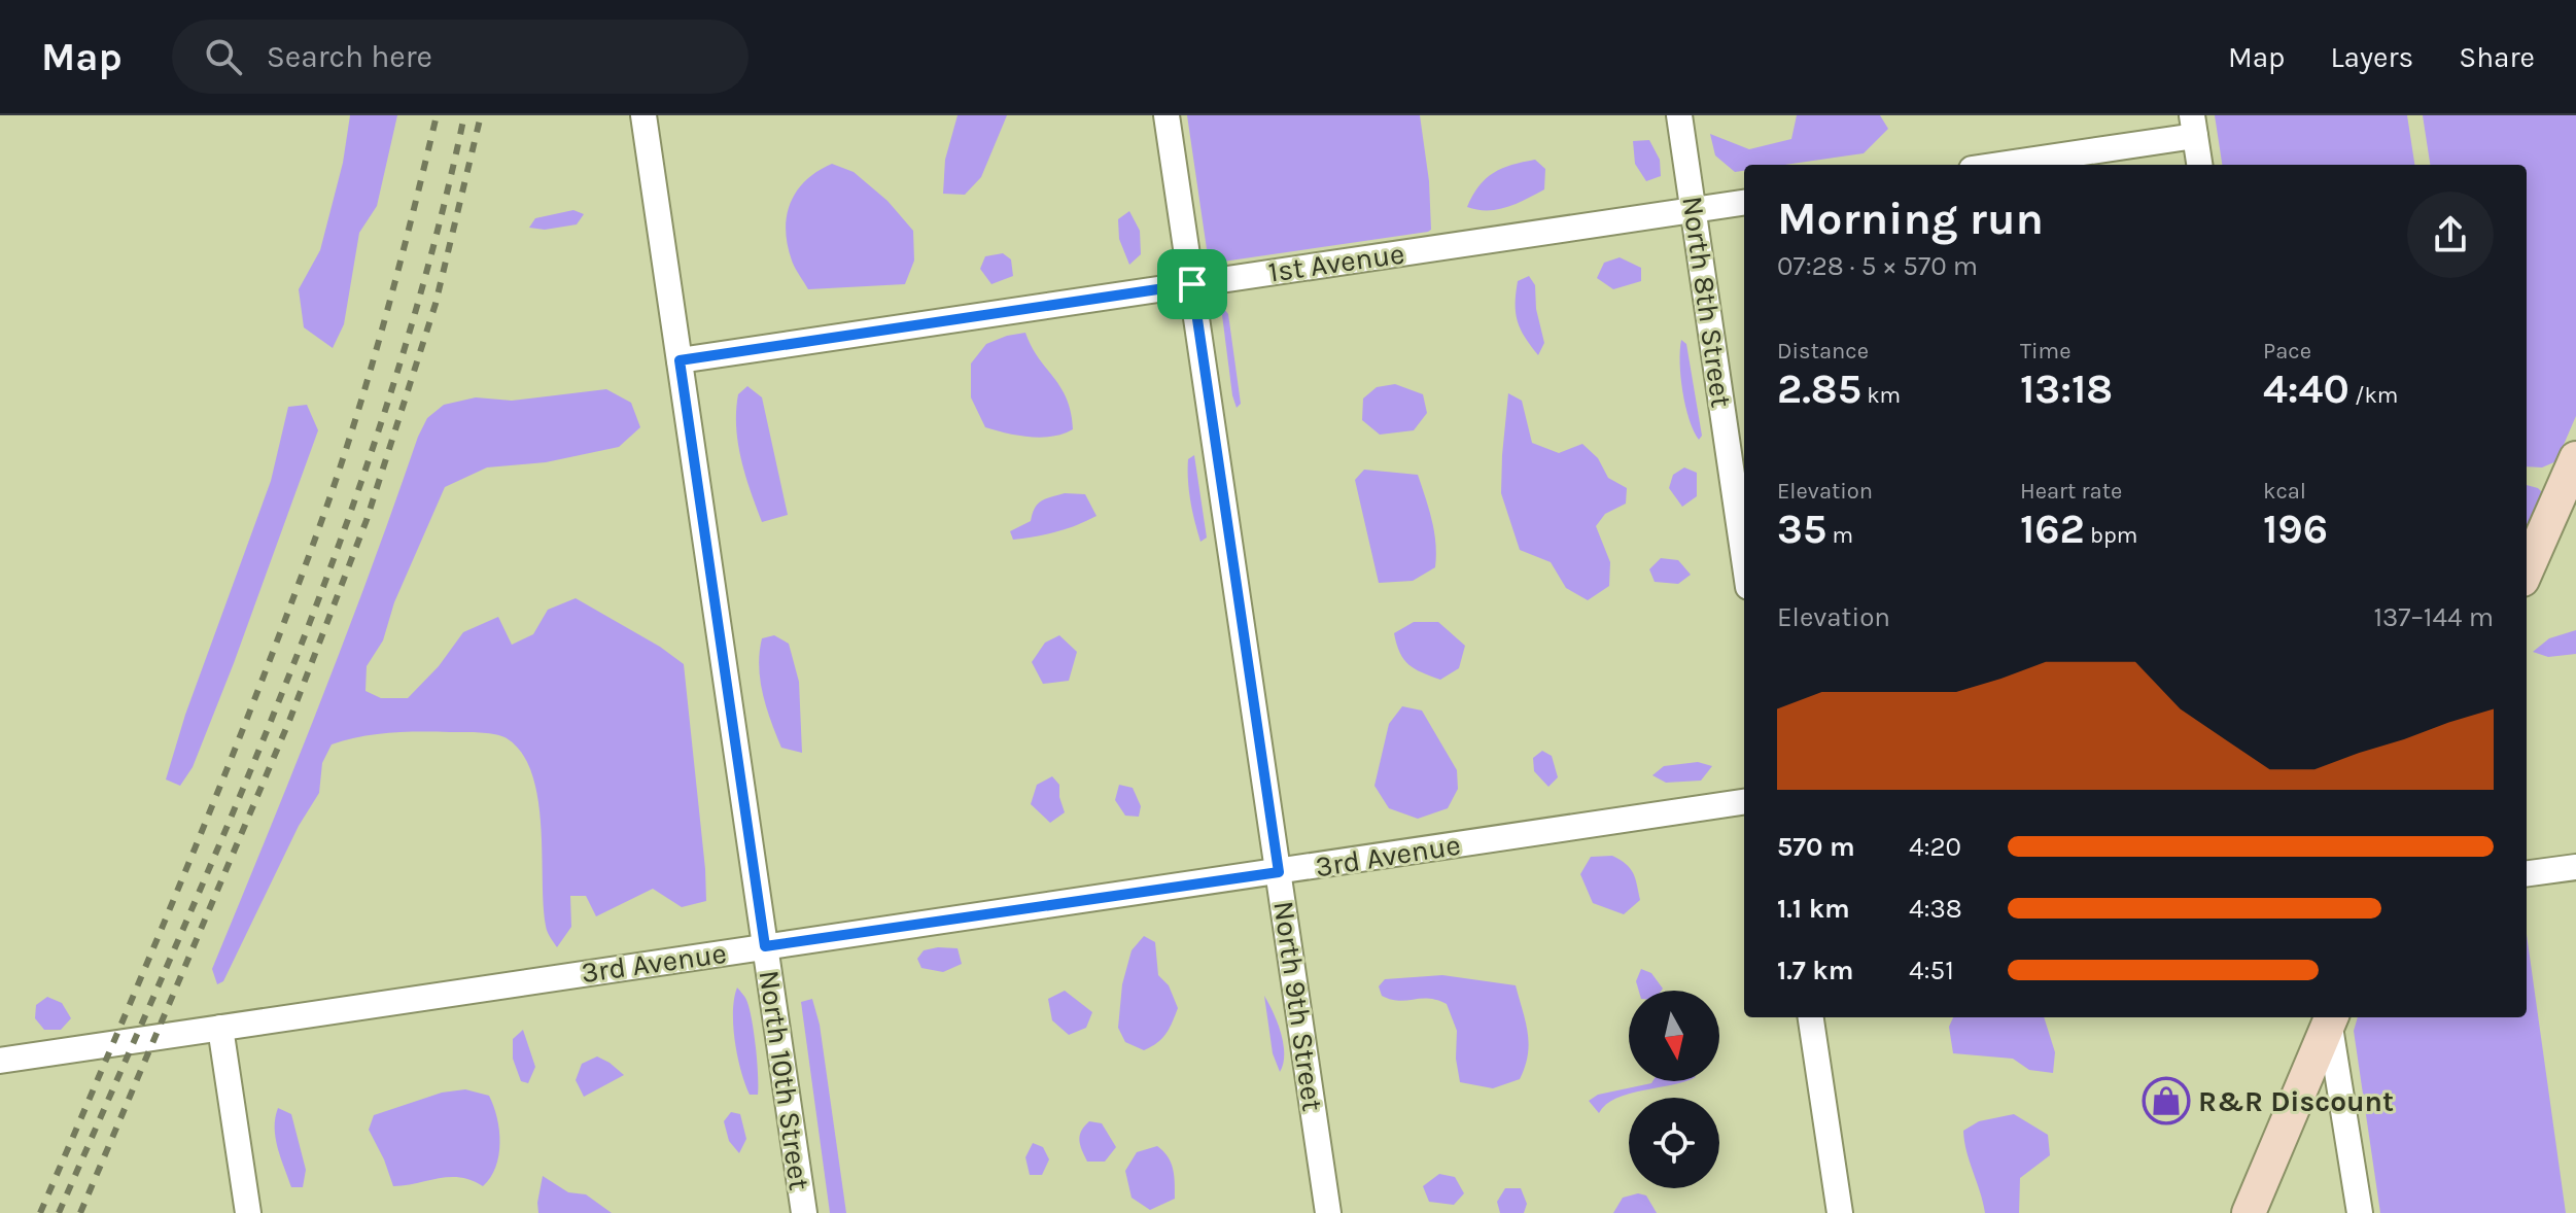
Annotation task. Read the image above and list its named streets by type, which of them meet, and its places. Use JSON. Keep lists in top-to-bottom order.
{
  "streets": {
    "street": [
      "1st Avenue",
      "North 8th Street",
      "3rd Avenue",
      "North 9th Street",
      "North 10th Street"
    ]
  },
  "crossings": [
    ["1st Avenue", "North 8th Street"],
    ["1st Avenue", "North 9th Street"],
    ["1st Avenue", "North 10th Street"],
    ["3rd Avenue", "North 9th Street"],
    ["3rd Avenue", "North 10th Street"]
  ],
  "places": {
    "shop": ["R&R Discount"]
  },
  "north": "bottom",
  "page": {
    "header": "Map",
    "search": "Search here",
    "nav": ["Map", "Layers", "Share"],
    "heading": ["Morning run", "07:28 · 5 × 570 m"],
    "stats": [
      ["Distance", "2.85 km"],
      ["Time", "13:18"],
      ["Pace", "4:40 /km"],
      ["Elevation", "35 m"],
      ["Heart rate", "162 bpm"],
      ["kcal", "196"]
    ],
    "chart": ["Elevation", "137–144 m"],
    "list": [
      {
        "name": "570 m",
        "note": "4:20"
      },
      {
        "name": "1.1 km",
        "note": "4:38"
      },
      {
        "name": "1.7 km",
        "note": "4:51"
      }
    ]
  }
}
